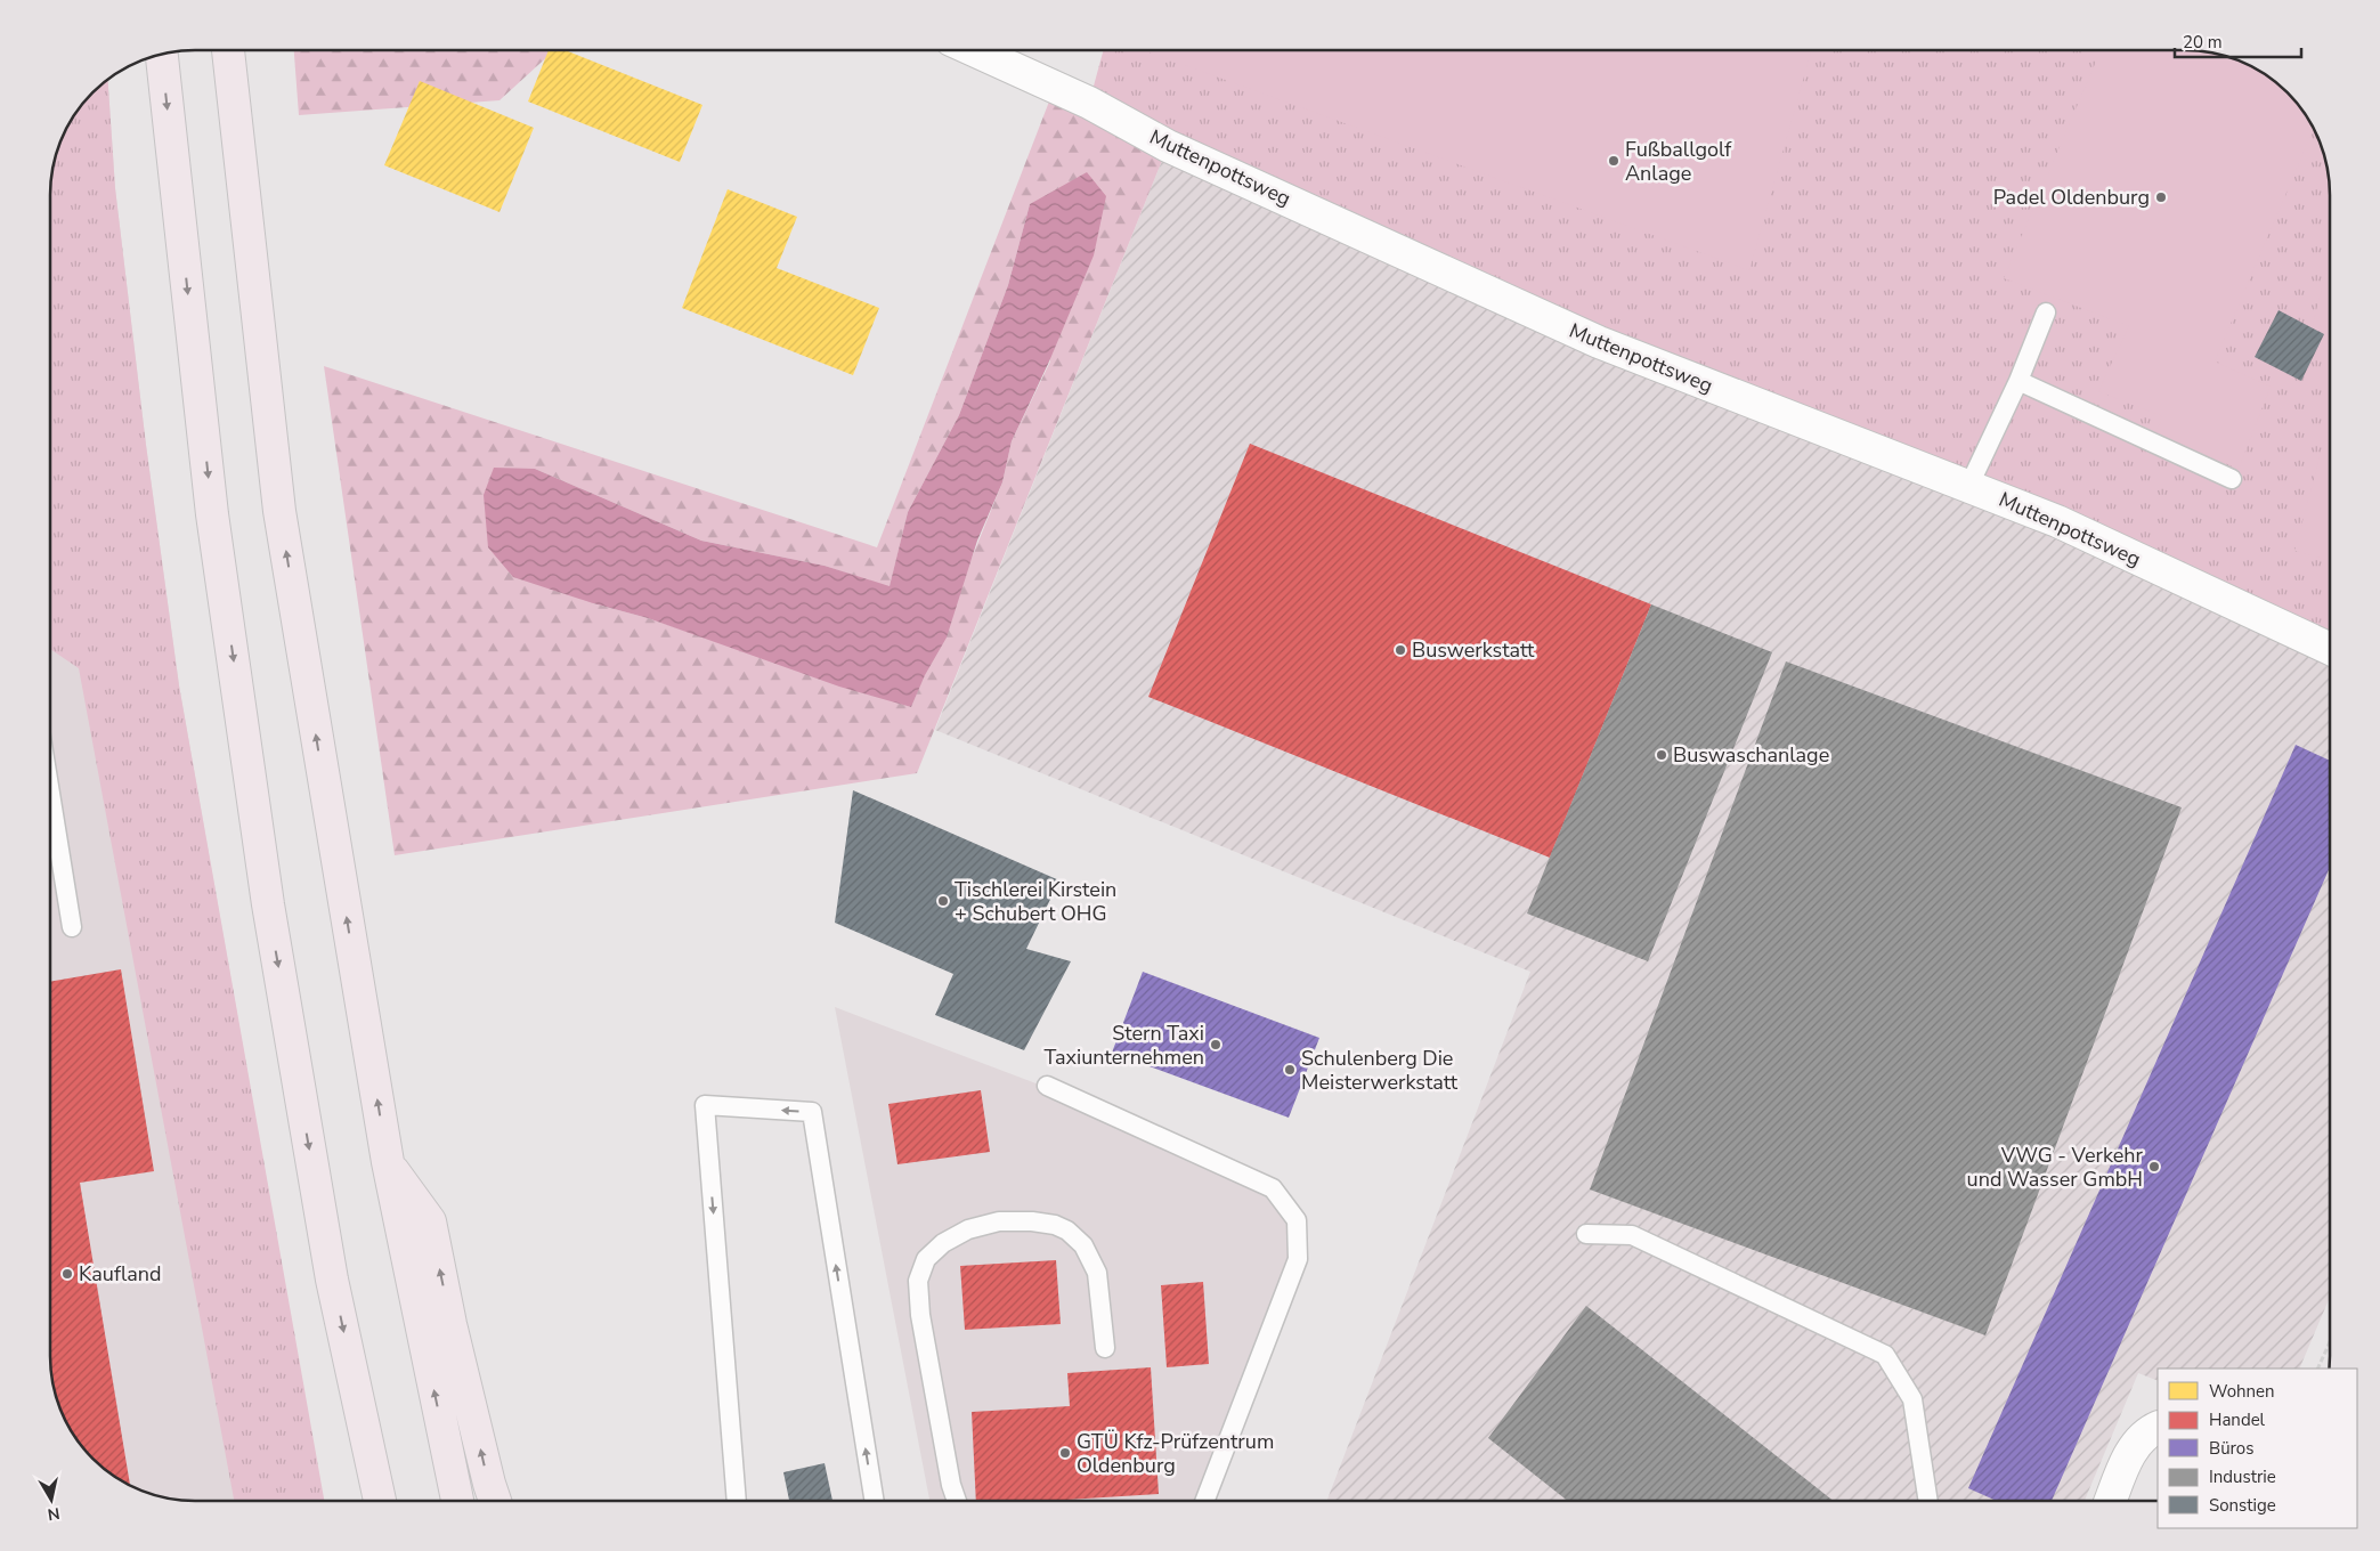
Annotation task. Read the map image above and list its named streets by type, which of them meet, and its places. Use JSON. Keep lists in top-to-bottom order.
{
  "streets": {
    "street": ["Muttenpottsweg"]
  },
  "places": [
    "Fußballgolf Anlage",
    "Padel Oldenburg",
    "Buswerkstatt",
    "Buswaschanlage",
    "Tischlerei Kirstein + Schubert OHG",
    "Stern Taxi Taxiunternehmen",
    "Schulenberg Die Meisterwerkstatt",
    "VWG - Verkehr und Wasser GmbH",
    "Kaufland",
    "GTÜ Kfz-Prüfzentrum Oldenburg"
  ],
  "legend": [
    "Wohnen",
    "Handel",
    "Büros",
    "Industrie",
    "Sonstige"
  ],
  "scale_bar": "20 m",
  "north": "bottom"
}
